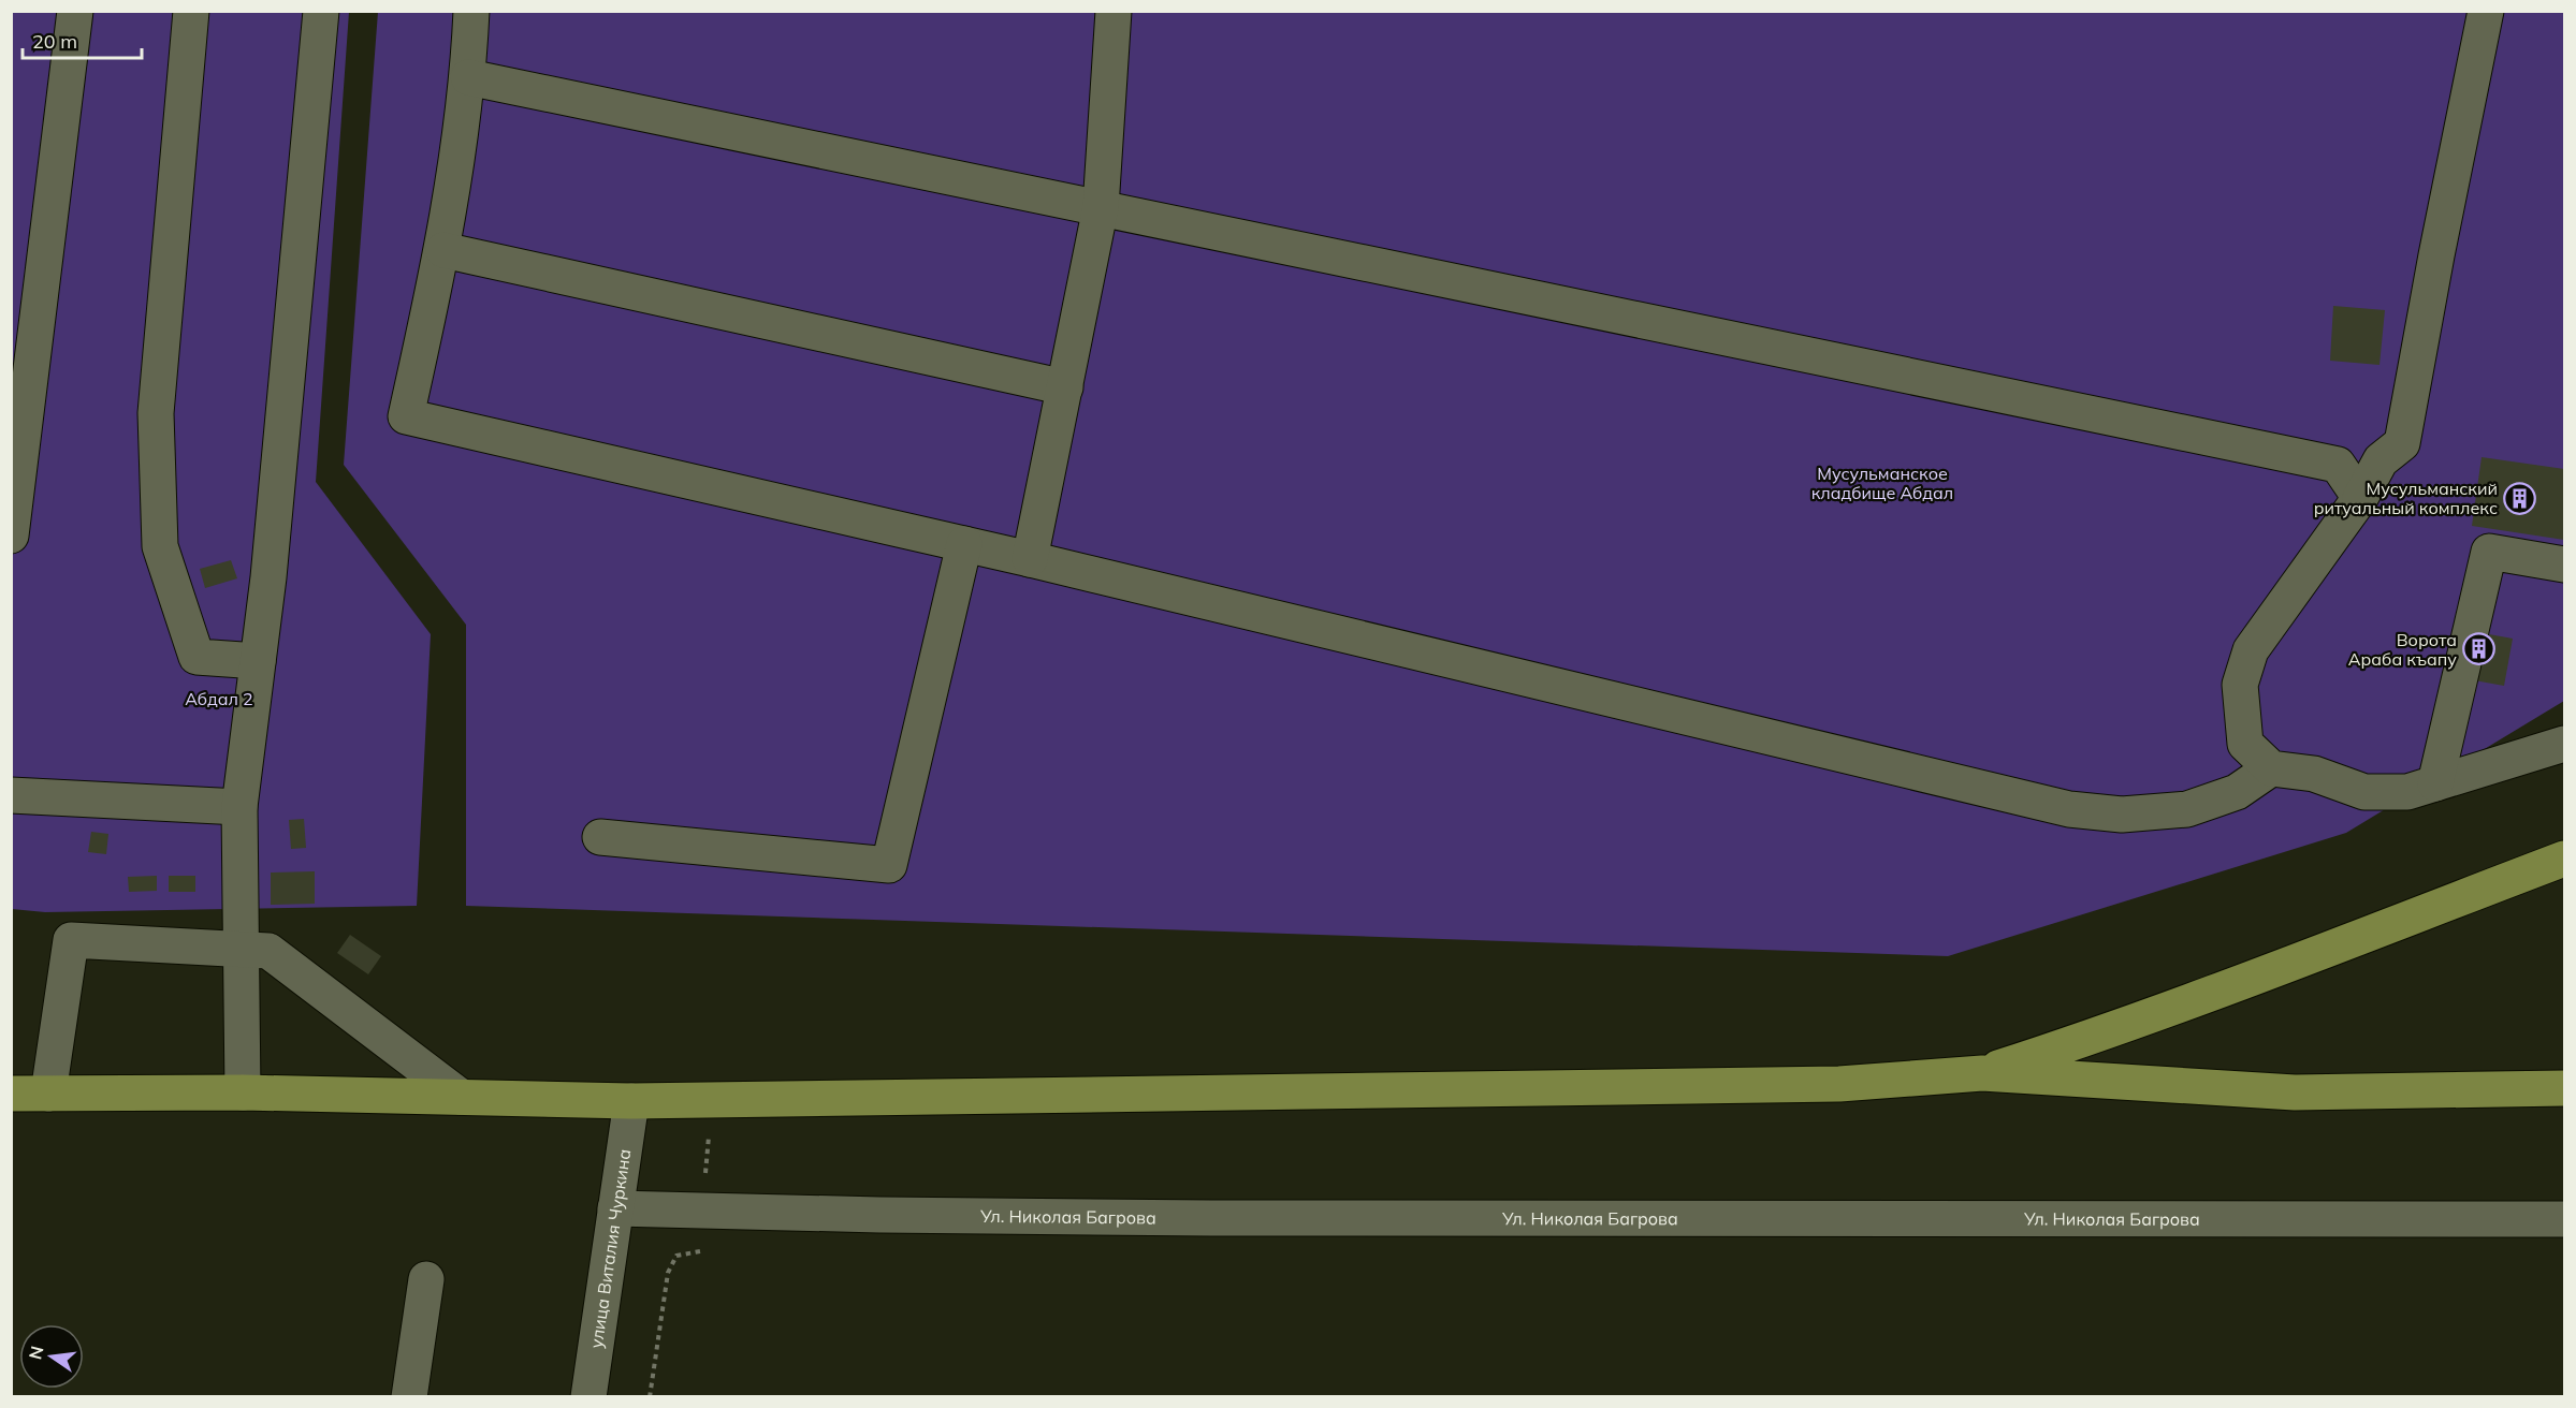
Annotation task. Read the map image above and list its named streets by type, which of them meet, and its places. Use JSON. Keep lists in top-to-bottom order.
{
  "streets": {
    "street": ["Ул. Николая Багрова", "улица Виталия Чуркина"]
  },
  "crossings": [
    ["Ул. Николая Багрова", "улица Виталия Чуркина"]
  ],
  "parks": ["Мусульманское кладбище Абдал", "Абдал 2"],
  "places": {
    "building": ["Мусульманский ритуальный комплекс", "Ворота Араба къапу"]
  },
  "scale_bar": "20 m",
  "north": "left"
}
